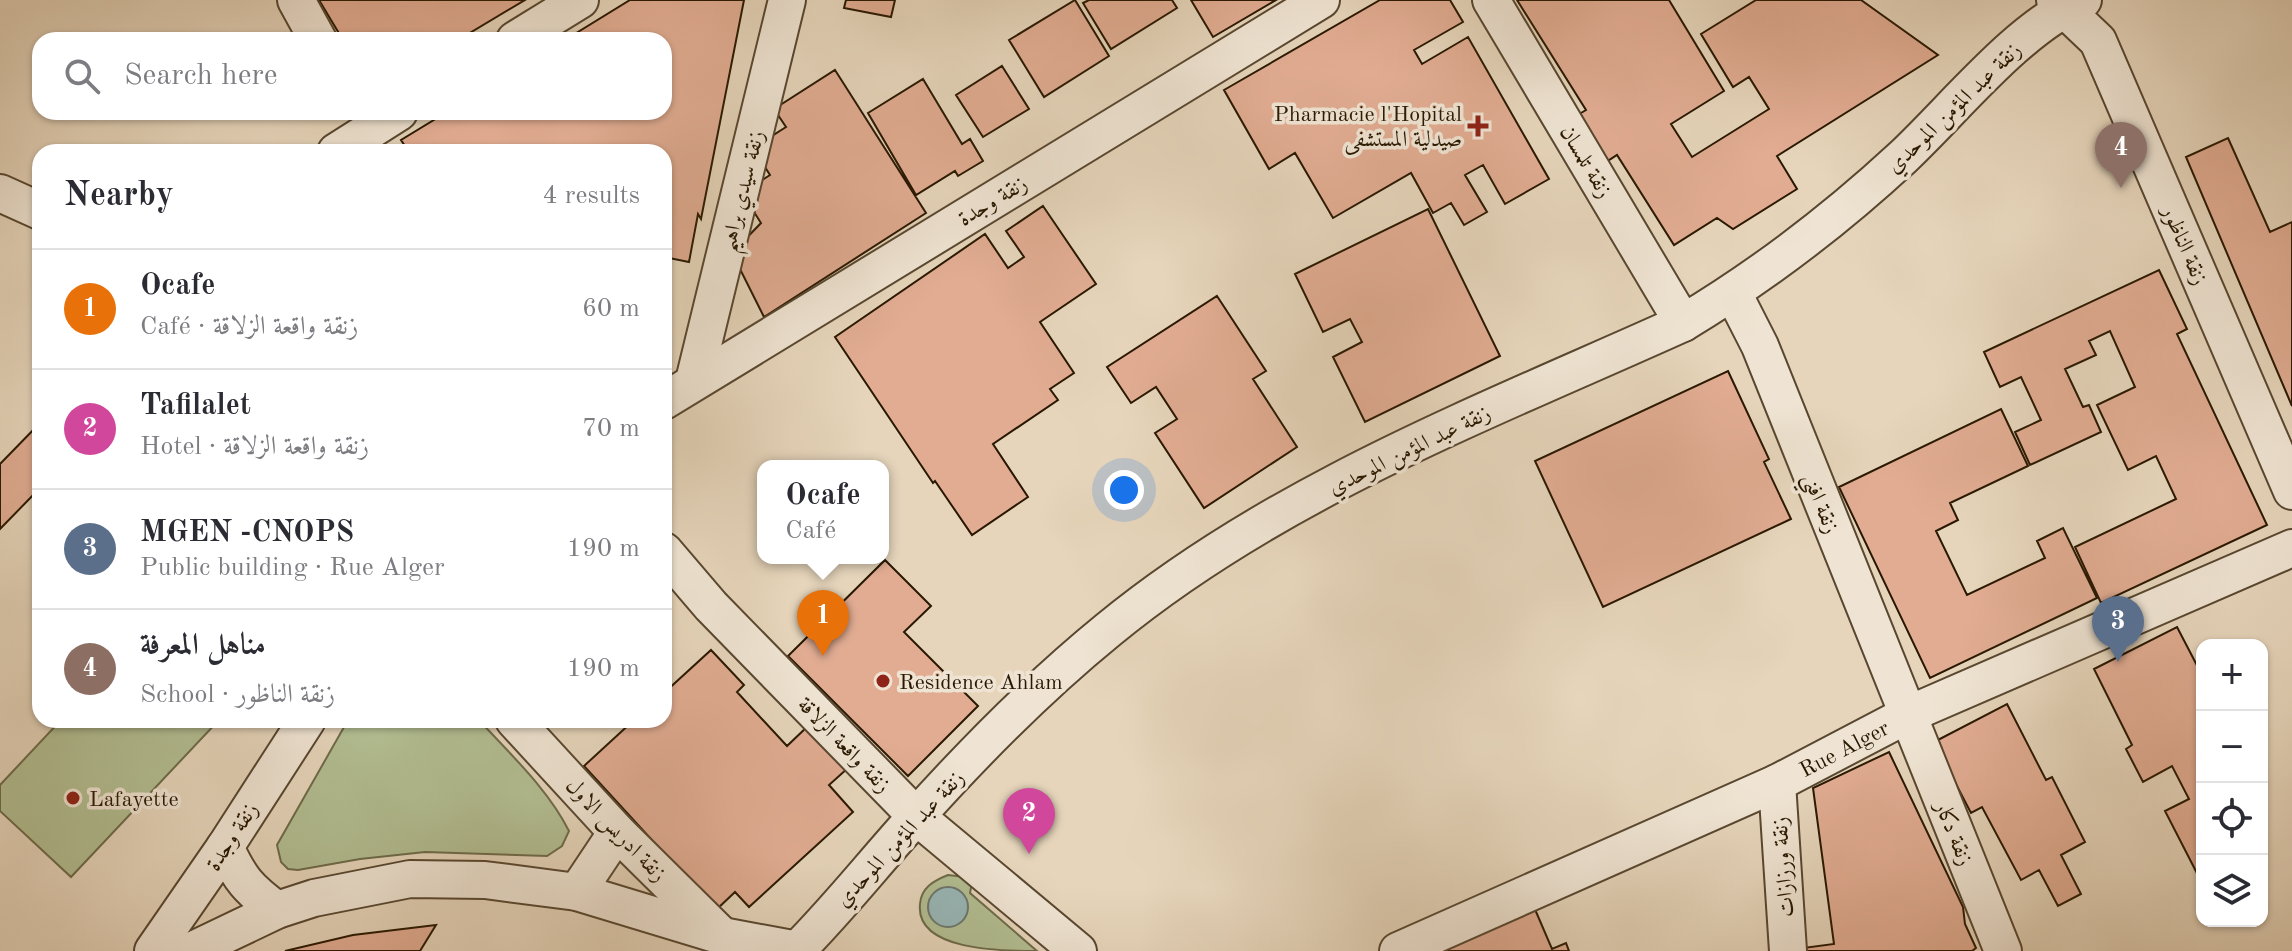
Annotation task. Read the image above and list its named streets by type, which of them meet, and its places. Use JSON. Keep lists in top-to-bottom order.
{
  "streets": {
    "street": [
      "زنقة عبد المؤمن الموحدي",
      "زنقة تلمسان",
      "زنقة سيدي براهيم",
      "زنقة وجدة",
      "زنقة الناظور",
      "زنقة افني",
      "زنقة واقعة الزلاقة",
      "Rue Alger",
      "زنقة ادريس الاول",
      "زنقة دكار",
      "زنقة ورزازات"
    ]
  },
  "crossings": [
    ["زنقة عبد المؤمن الموحدي", "زنقة تلمسان"],
    ["زنقة عبد المؤمن الموحدي", "زنقة الناظور"],
    ["زنقة عبد المؤمن الموحدي", "زنقة افني"],
    ["زنقة عبد المؤمن الموحدي", "زنقة واقعة الزلاقة"],
    ["زنقة سيدي براهيم", "زنقة وجدة"],
    ["زنقة افني", "Rue Alger"],
    ["زنقة افني", "زنقة دكار"],
    ["Rue Alger", "زنقة دكار"],
    ["Rue Alger", "زنقة ورزازات"]
  ],
  "places": {
    "health": ["Pharmacie l'Hopital صيدلية المستشفى"],
    "other": ["Residence Ahlam", "Lafayette"]
  },
  "page": {
    "search": "Search here",
    "pins": [
      "4",
      "1",
      "3",
      "2"
    ],
    "heading": ["Nearby", "4 results"],
    "list": [
      {
        "mark": "1",
        "name": "Ocafe",
        "note": "Café · زنقة واقعة الزلاقة",
        "value": "60 m"
      },
      {
        "mark": "2",
        "name": "Tafilalet",
        "note": "Hotel · زنقة واقعة الزلاقة",
        "value": "70 m"
      },
      {
        "mark": "3",
        "name": "MGEN -CNOPS",
        "note": "Public building · Rue Alger",
        "value": "190 m"
      },
      {
        "mark": "4",
        "name": "مناهل المعرفة",
        "note": "School · زنقة الناظور",
        "value": "190 m"
      }
    ],
    "popup": ["Ocafe", "Café"],
    "map_buttons": ["+", "−"]
  }
}
